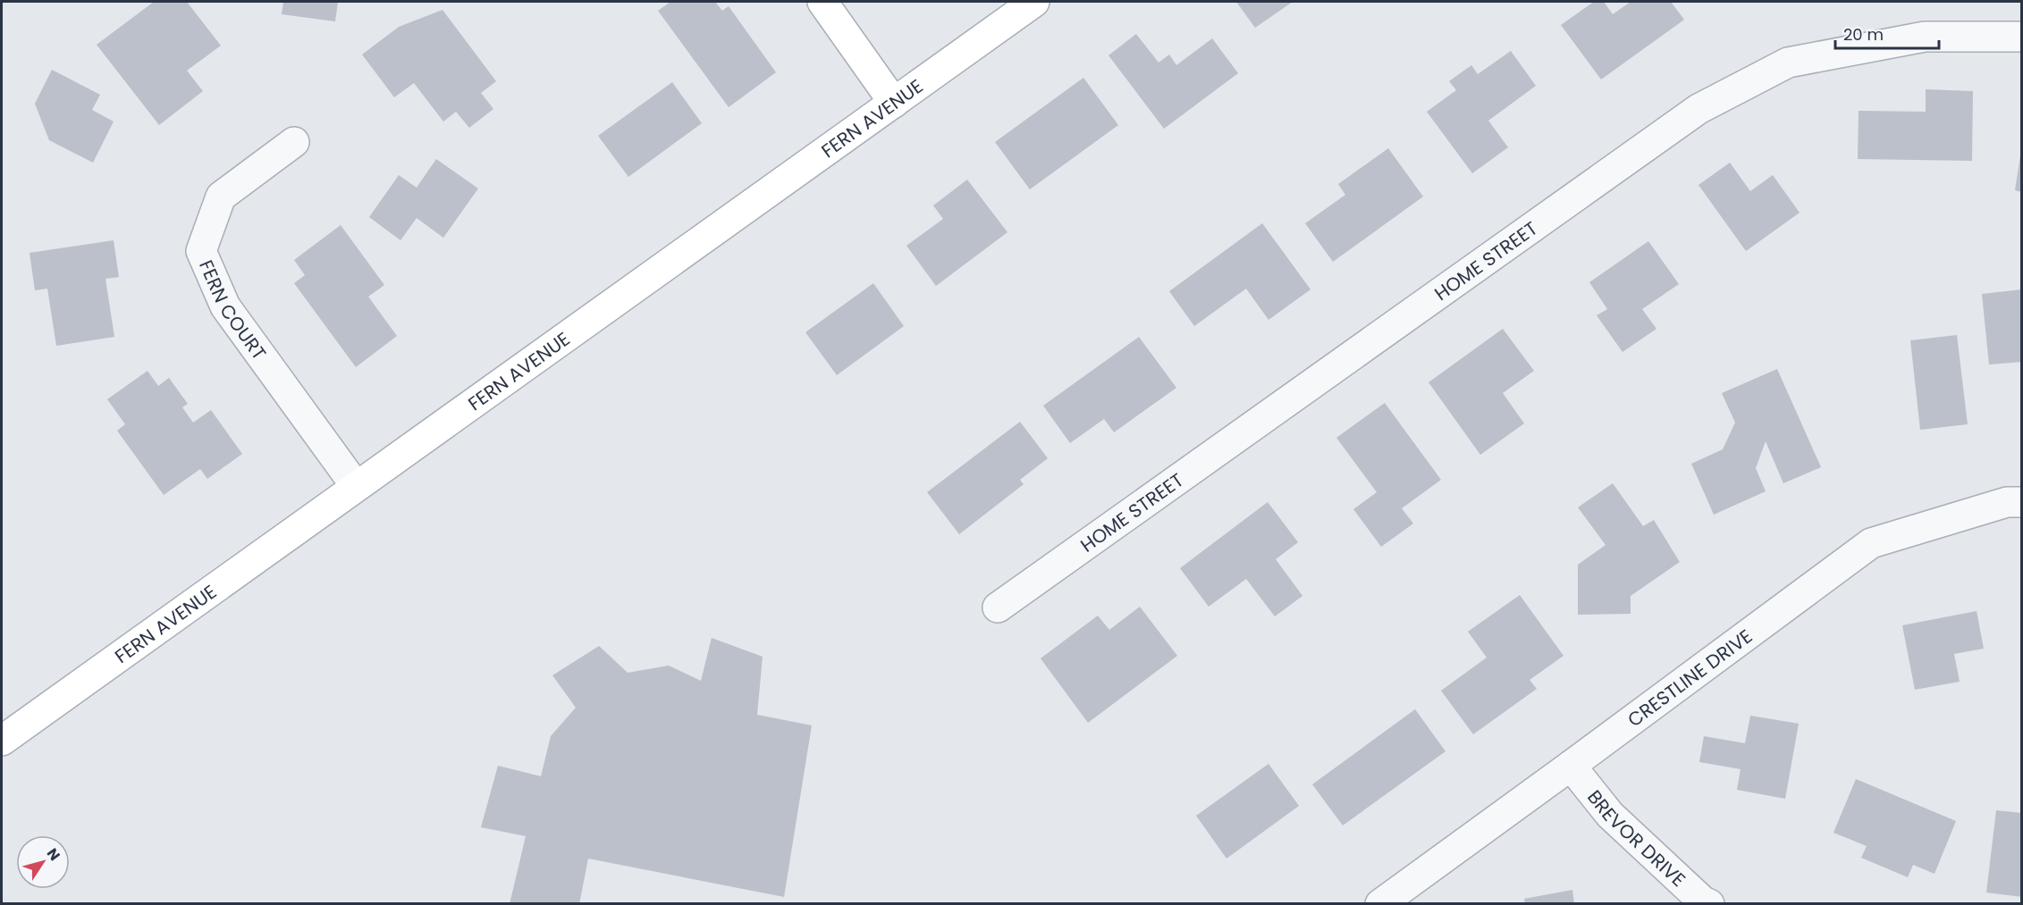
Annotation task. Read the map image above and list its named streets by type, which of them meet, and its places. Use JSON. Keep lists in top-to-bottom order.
{
  "streets": {
    "main road": ["FERN AVENUE"],
    "street": [
      "HOME STREET",
      "FERN COURT",
      "CRESTLINE DRIVE",
      "BREVOR DRIVE"
    ]
  },
  "crossings": [
    ["FERN AVENUE", "FERN COURT"],
    ["CRESTLINE DRIVE", "BREVOR DRIVE"]
  ],
  "scale_bar": "20 m",
  "north": "top right"
}
